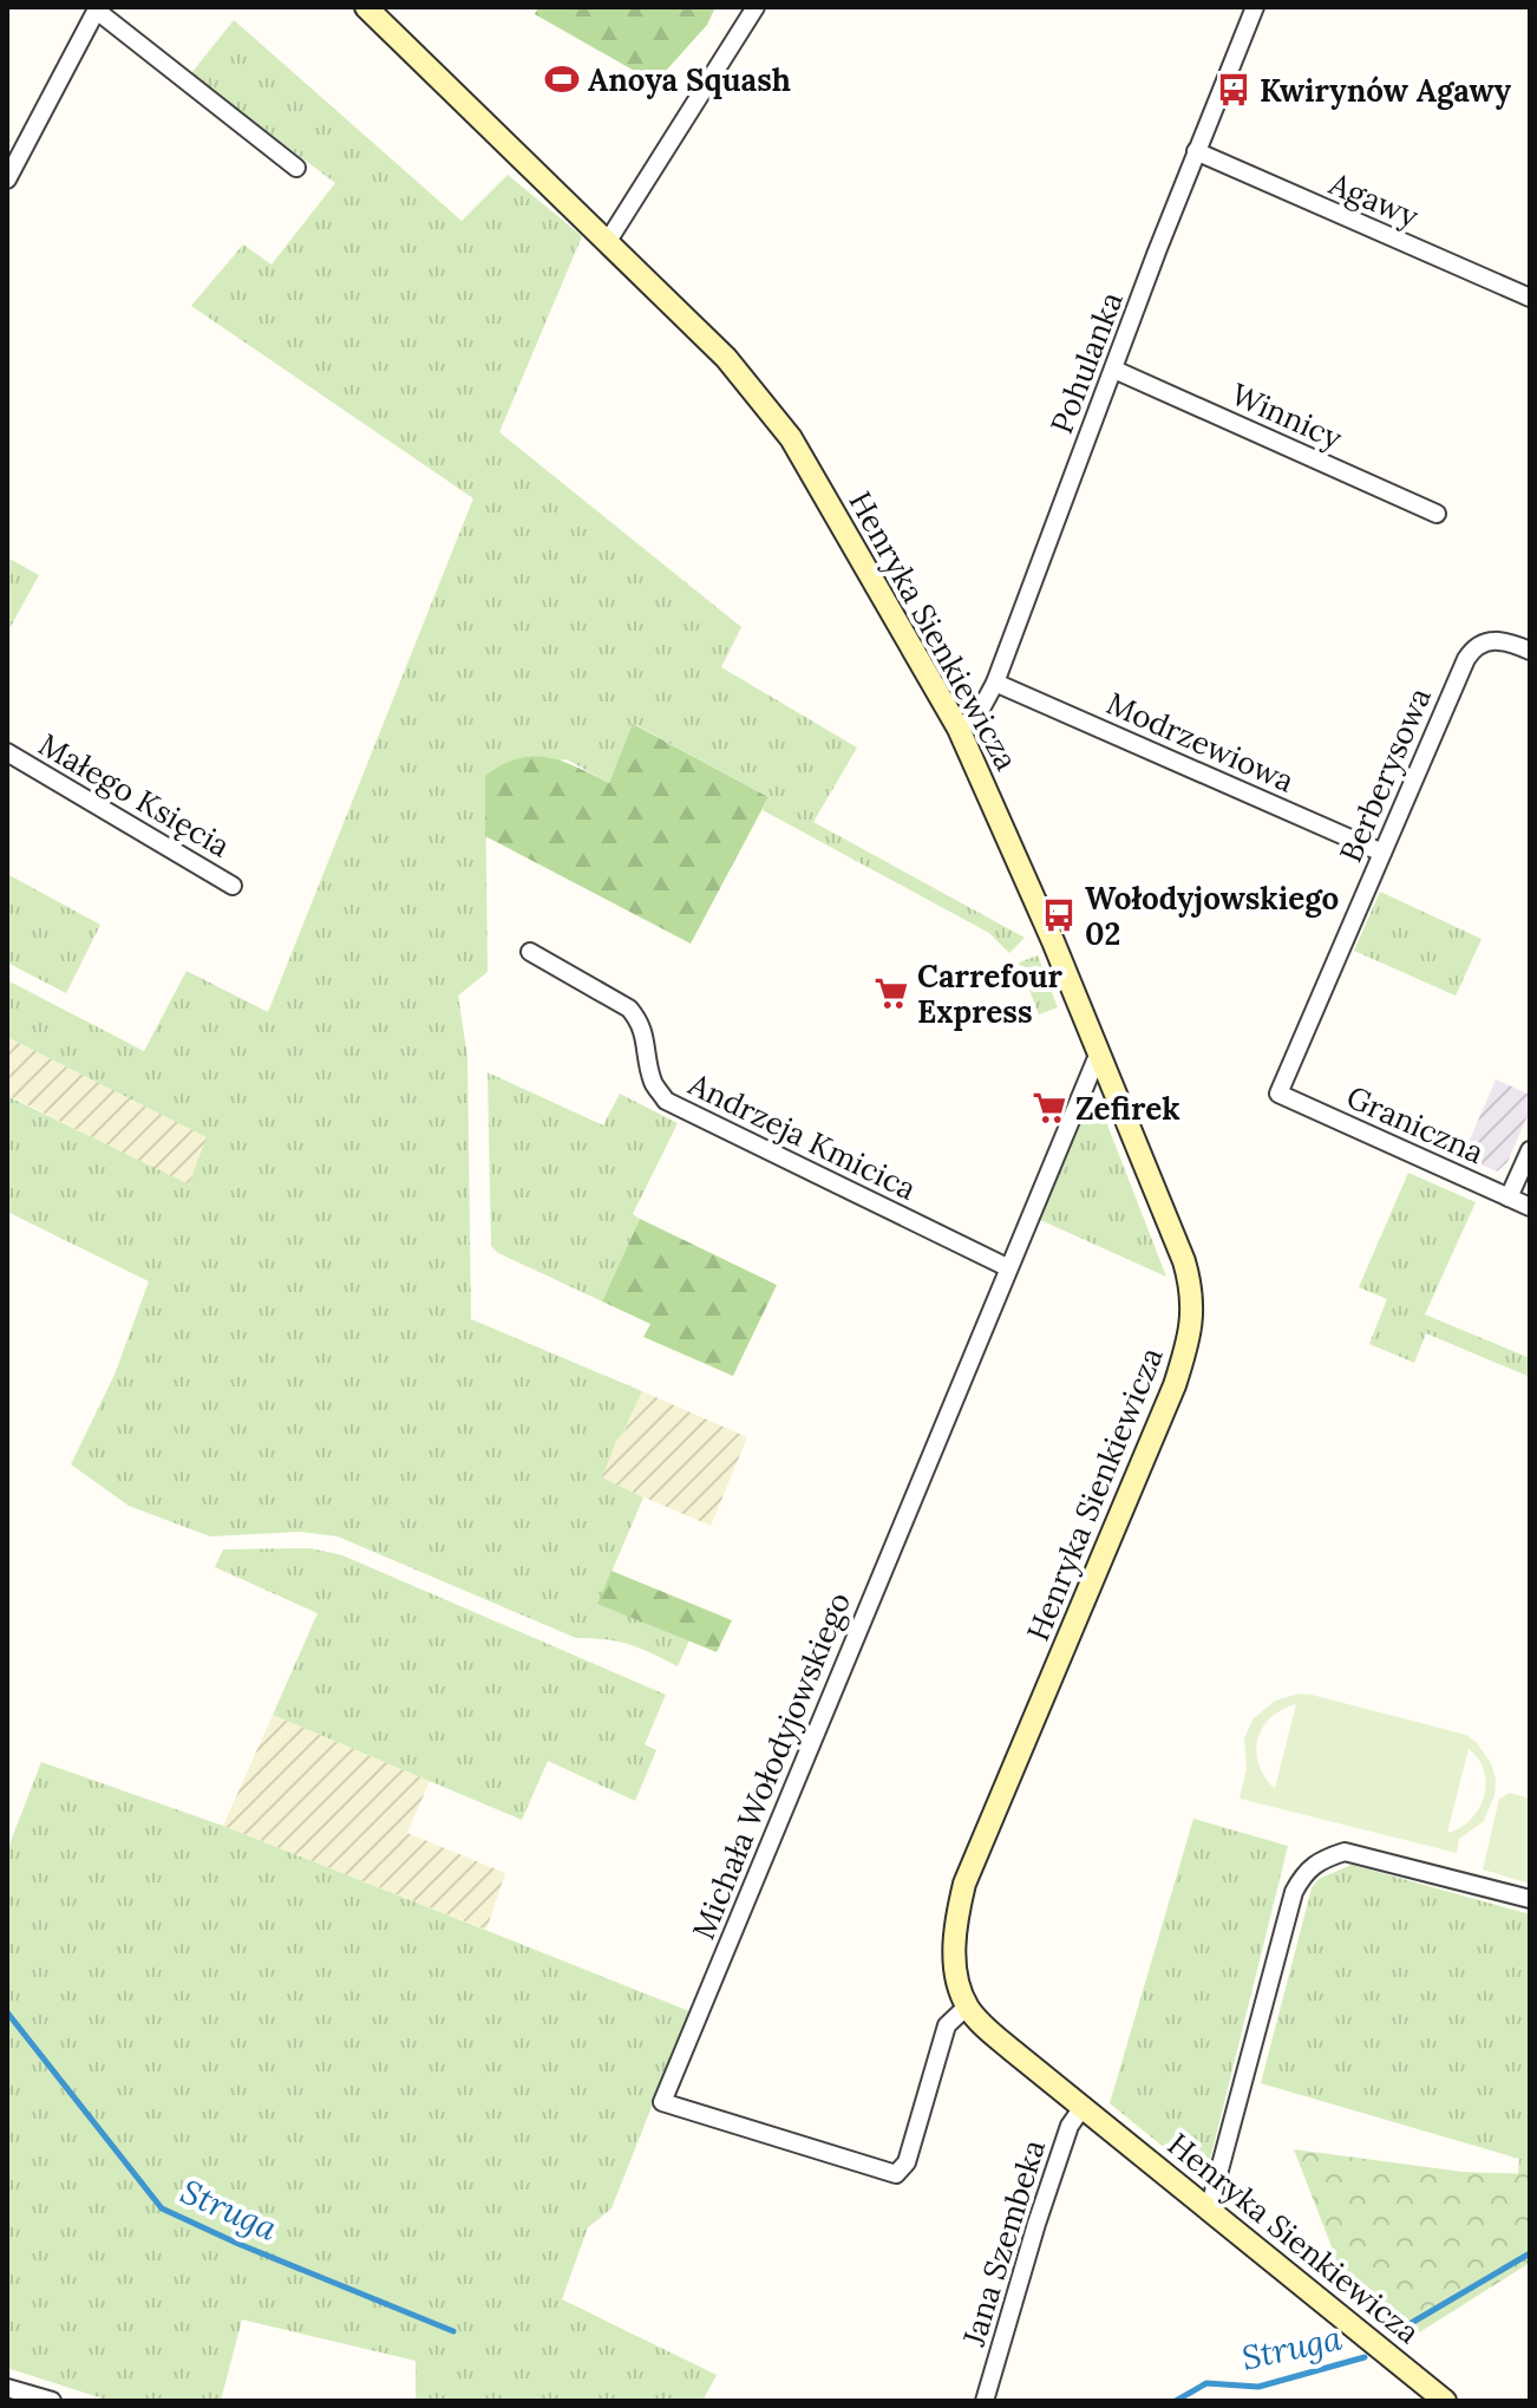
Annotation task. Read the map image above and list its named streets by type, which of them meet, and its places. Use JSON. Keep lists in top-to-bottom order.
{
  "streets": {
    "street": [
      "Agawy",
      "Pohulanka",
      "Winnicy",
      "Henryka Sienkiewicza",
      "Modrzewiowa",
      "Berberysowa",
      "Małego Księcia",
      "Graniczna",
      "Andrzeja Kmicica",
      "Michała Wołodyjowskiego",
      "Jana Szembeka"
    ]
  },
  "crossings": [
    ["Agawy", "Pohulanka"],
    ["Pohulanka", "Winnicy"],
    ["Pohulanka", "Henryka Sienkiewicza"],
    ["Pohulanka", "Modrzewiowa"],
    ["Henryka Sienkiewicza", "Michała Wołodyjowskiego"],
    ["Henryka Sienkiewicza", "Jana Szembeka"],
    ["Modrzewiowa", "Berberysowa"],
    ["Berberysowa", "Graniczna"],
    ["Andrzeja Kmicica", "Michała Wołodyjowskiego"]
  ],
  "water": ["Struga"],
  "places": {
    "sports": ["Anoya Squash"],
    "bus stop": ["Kwirynów Agawy", "Wołodyjowskiego 02"],
    "supermarket": ["Carrefour Express", "Zefirek"]
  }
}
